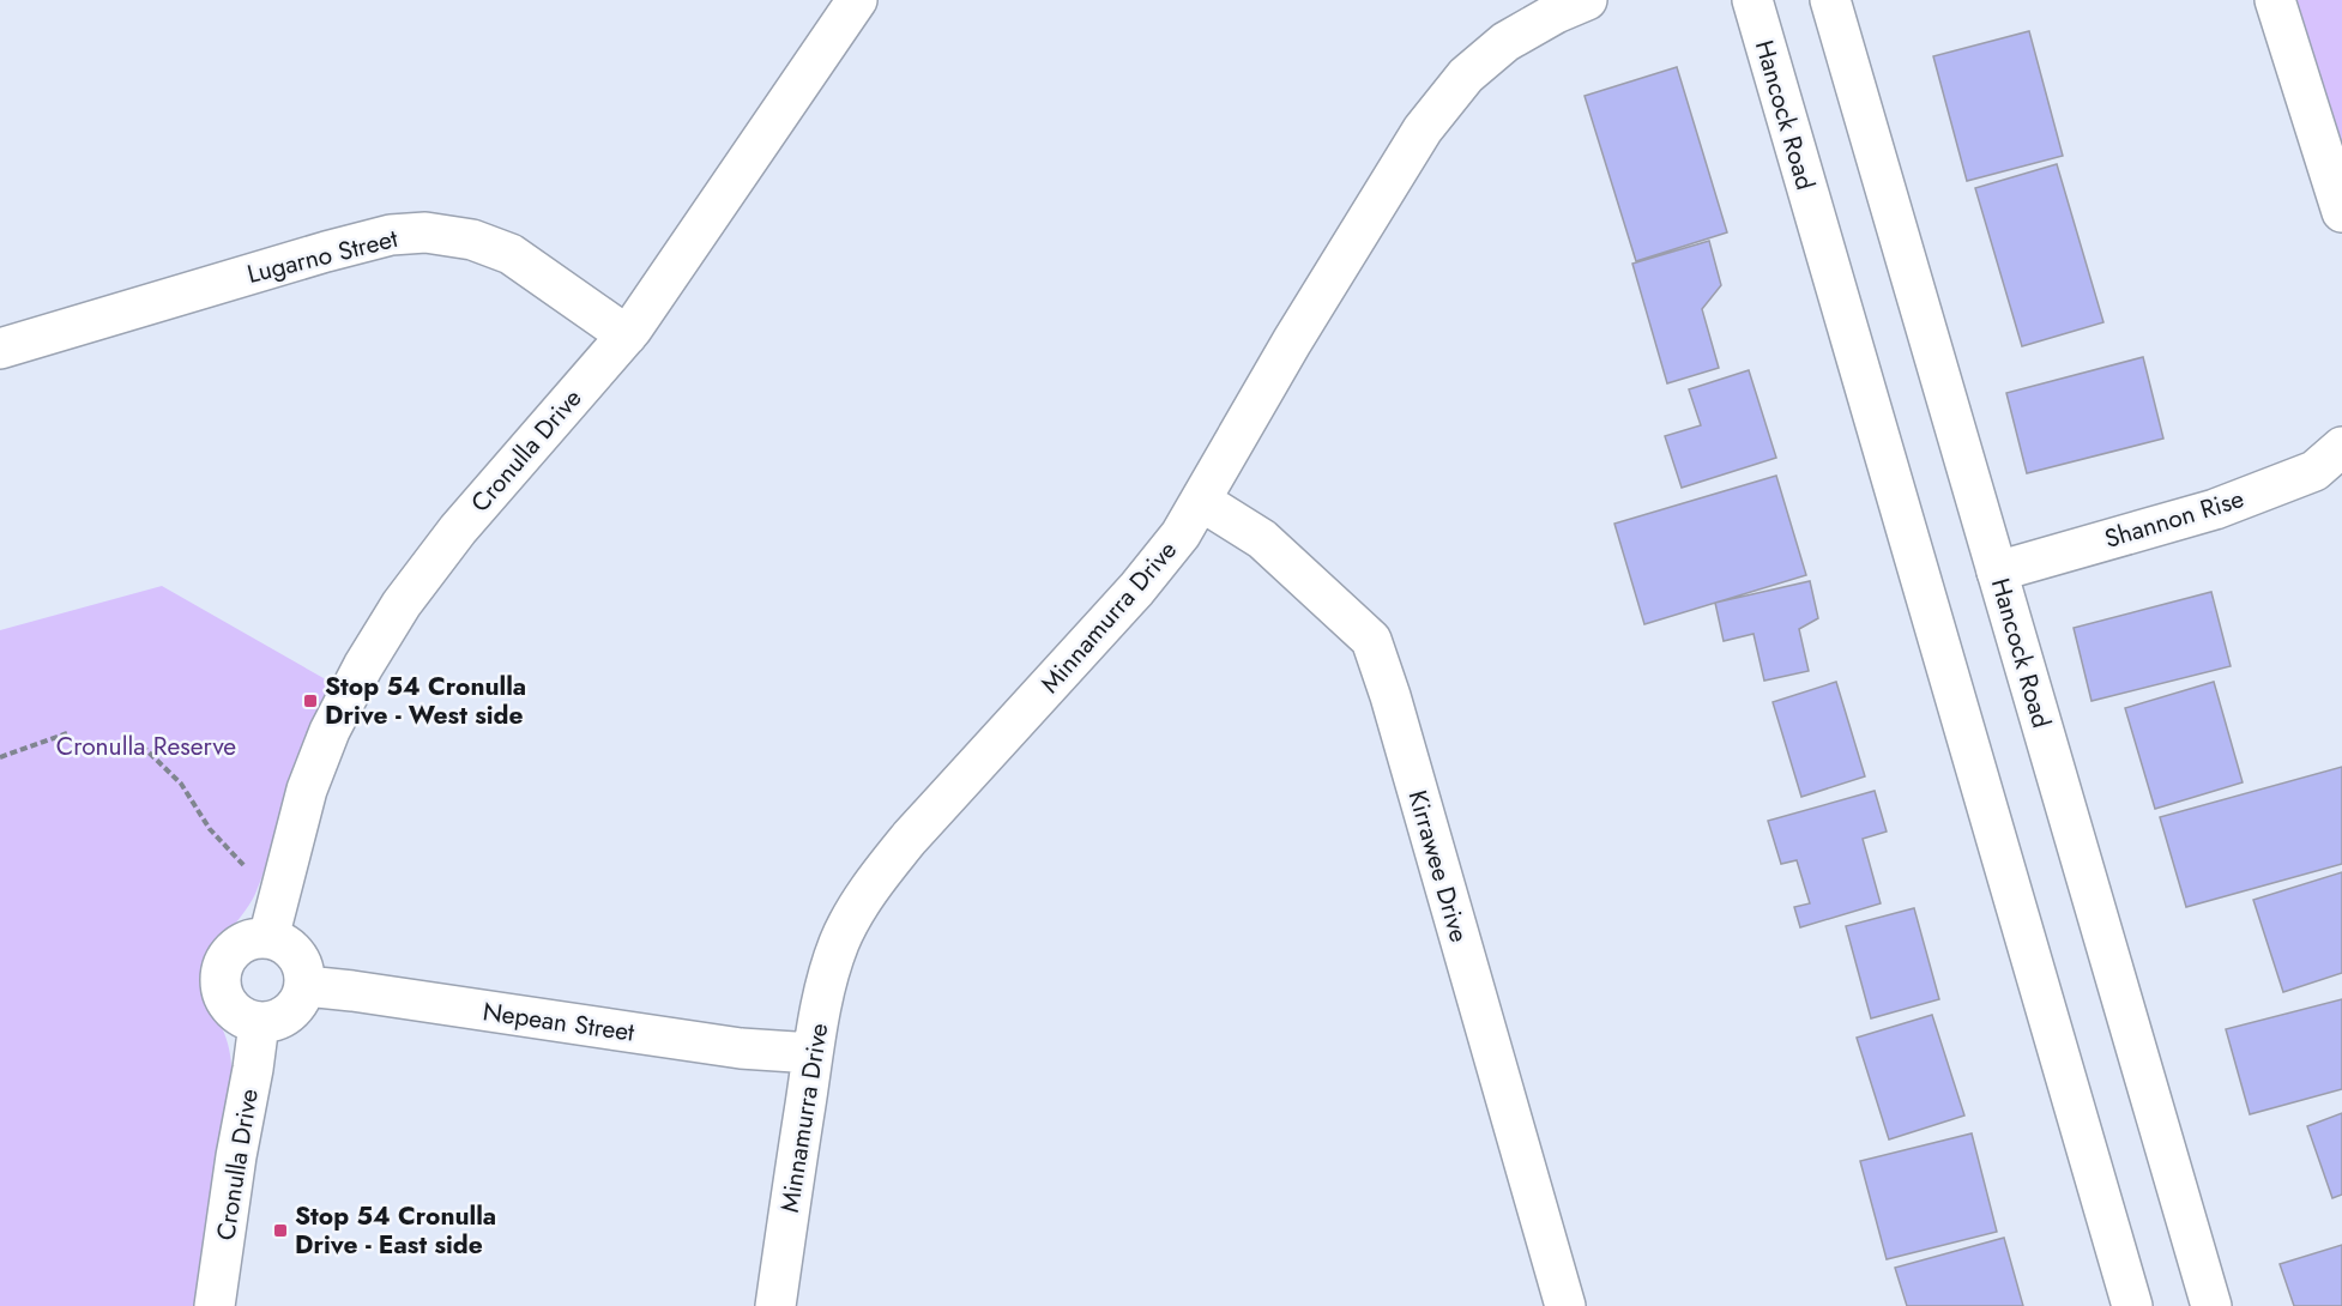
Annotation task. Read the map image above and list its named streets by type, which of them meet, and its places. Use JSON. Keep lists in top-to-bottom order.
{
  "streets": {
    "street": [
      "Hancock Road",
      "Lugarno Street",
      "Cronulla Drive",
      "Shannon Rise",
      "Minnamurra Drive",
      "Kirrawee Drive",
      "Nepean Street"
    ]
  },
  "crossings": [
    ["Hancock Road", "Shannon Rise"],
    ["Lugarno Street", "Cronulla Drive"],
    ["Cronulla Drive", "Nepean Street"],
    ["Minnamurra Drive", "Kirrawee Drive"],
    ["Minnamurra Drive", "Nepean Street"]
  ],
  "parks": ["Cronulla Reserve"],
  "places": {
    "transit": ["Stop 54 Cronulla Drive - West side", "Stop 54 Cronulla Drive - East side"]
  }
}
